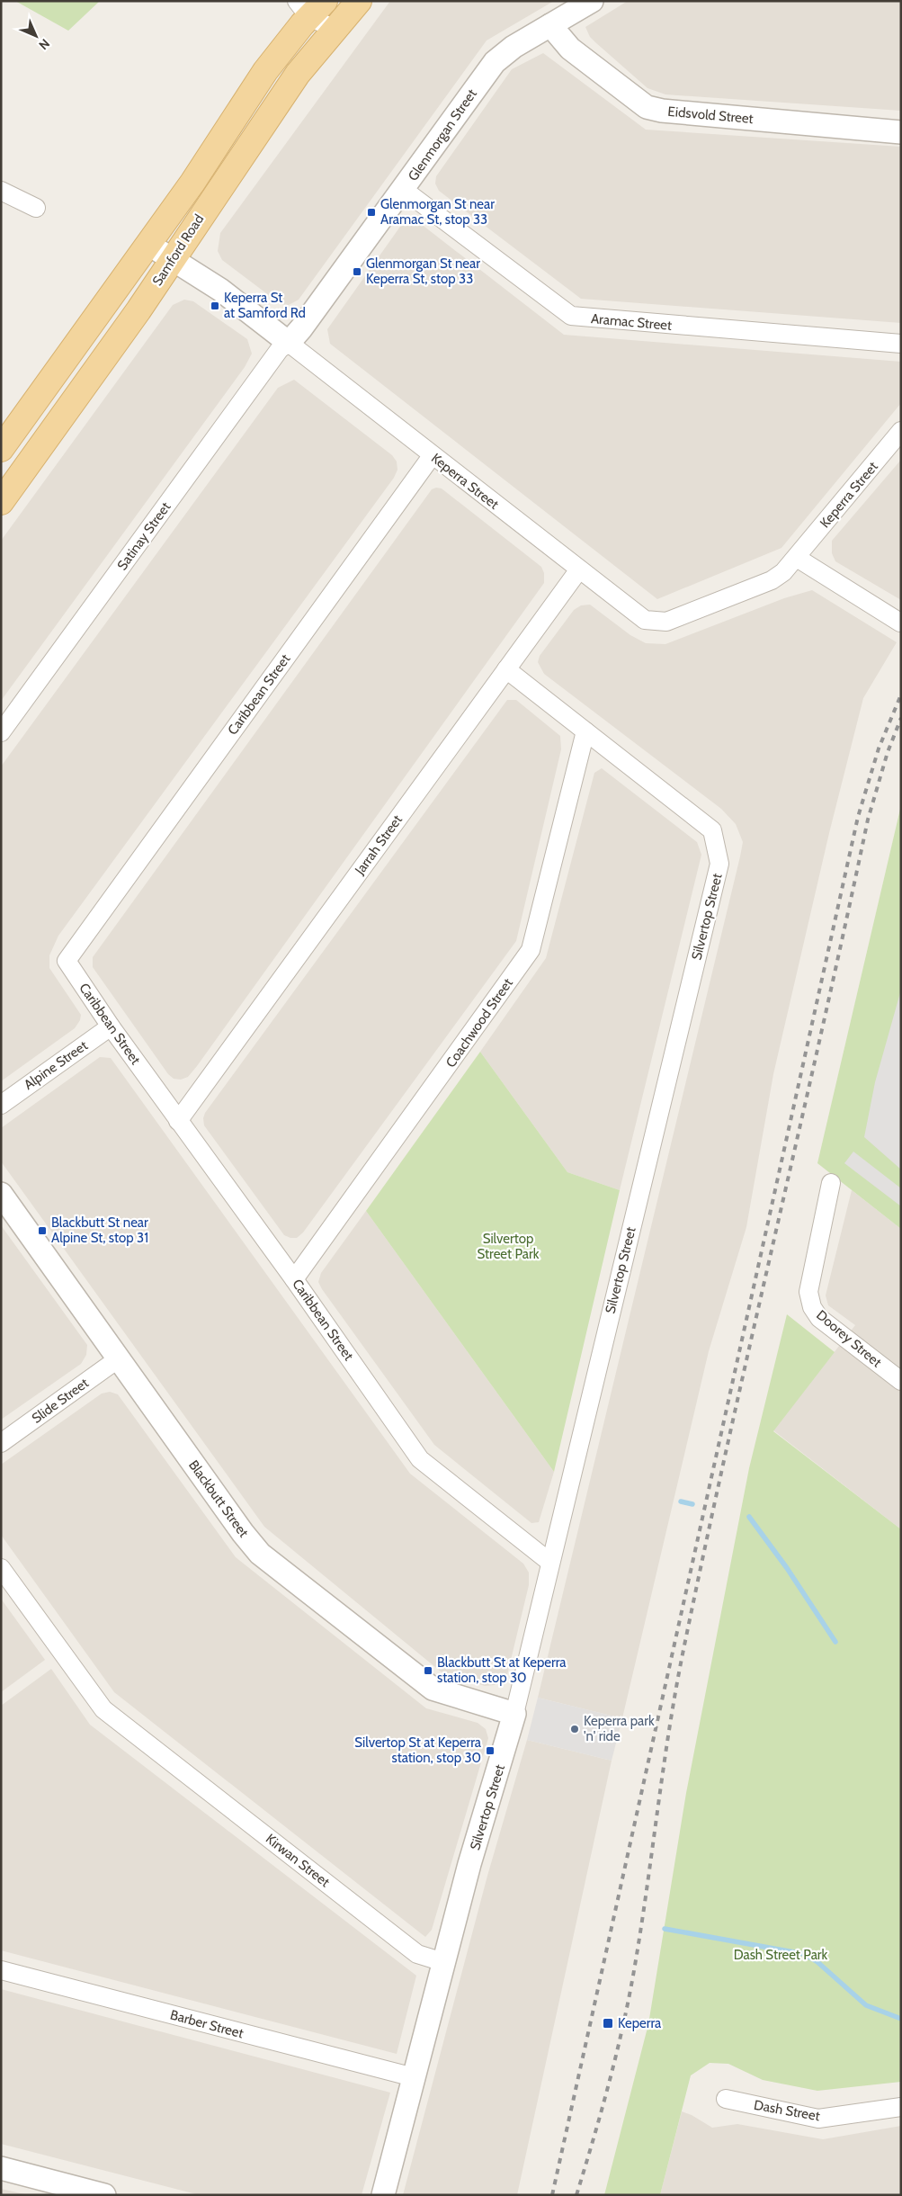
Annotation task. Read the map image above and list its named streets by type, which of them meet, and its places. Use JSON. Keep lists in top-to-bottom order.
{
  "streets": {
    "main road": ["Samford Road"],
    "street": [
      "Eidsvold Street",
      "Glenmorgan Street",
      "Aramac Street",
      "Keperra Street",
      "Satinay Street",
      "Caribbean Street",
      "Jarrah Street",
      "Silvertop Street",
      "Coachwood Street",
      "Alpine Street",
      "Doorey Street",
      "Slide Street",
      "Blackbutt Street",
      "Kirwan Street",
      "Barber Street",
      "Dash Street"
    ]
  },
  "crossings": [
    ["Eidsvold Street", "Glenmorgan Street"],
    ["Glenmorgan Street", "Aramac Street"],
    ["Glenmorgan Street", "Keperra Street"],
    ["Glenmorgan Street", "Satinay Street"],
    ["Samford Road", "Keperra Street"],
    ["Keperra Street", "Satinay Street"],
    ["Keperra Street", "Caribbean Street"],
    ["Keperra Street", "Jarrah Street"],
    ["Caribbean Street", "Jarrah Street"],
    ["Caribbean Street", "Silvertop Street"],
    ["Caribbean Street", "Coachwood Street"],
    ["Caribbean Street", "Alpine Street"],
    ["Jarrah Street", "Silvertop Street"],
    ["Silvertop Street", "Coachwood Street"],
    ["Silvertop Street", "Blackbutt Street"],
    ["Silvertop Street", "Kirwan Street"],
    ["Slide Street", "Blackbutt Street"]
  ],
  "parks": ["Silvertop Street Park", "Dash Street Park"],
  "places": {
    "transit": [
      "Glenmorgan St near Aramac St, stop 33",
      "Glenmorgan St near Keperra St, stop 33",
      "Keperra St at Samford Rd",
      "Blackbutt St near Alpine St, stop 31",
      "Blackbutt St at Keperra station, stop 30",
      "Silvertop St at Keperra station, stop 30",
      "Keperra"
    ],
    "other": ["Keperra park 'n' ride"]
  },
  "north": "bottom right"
}
